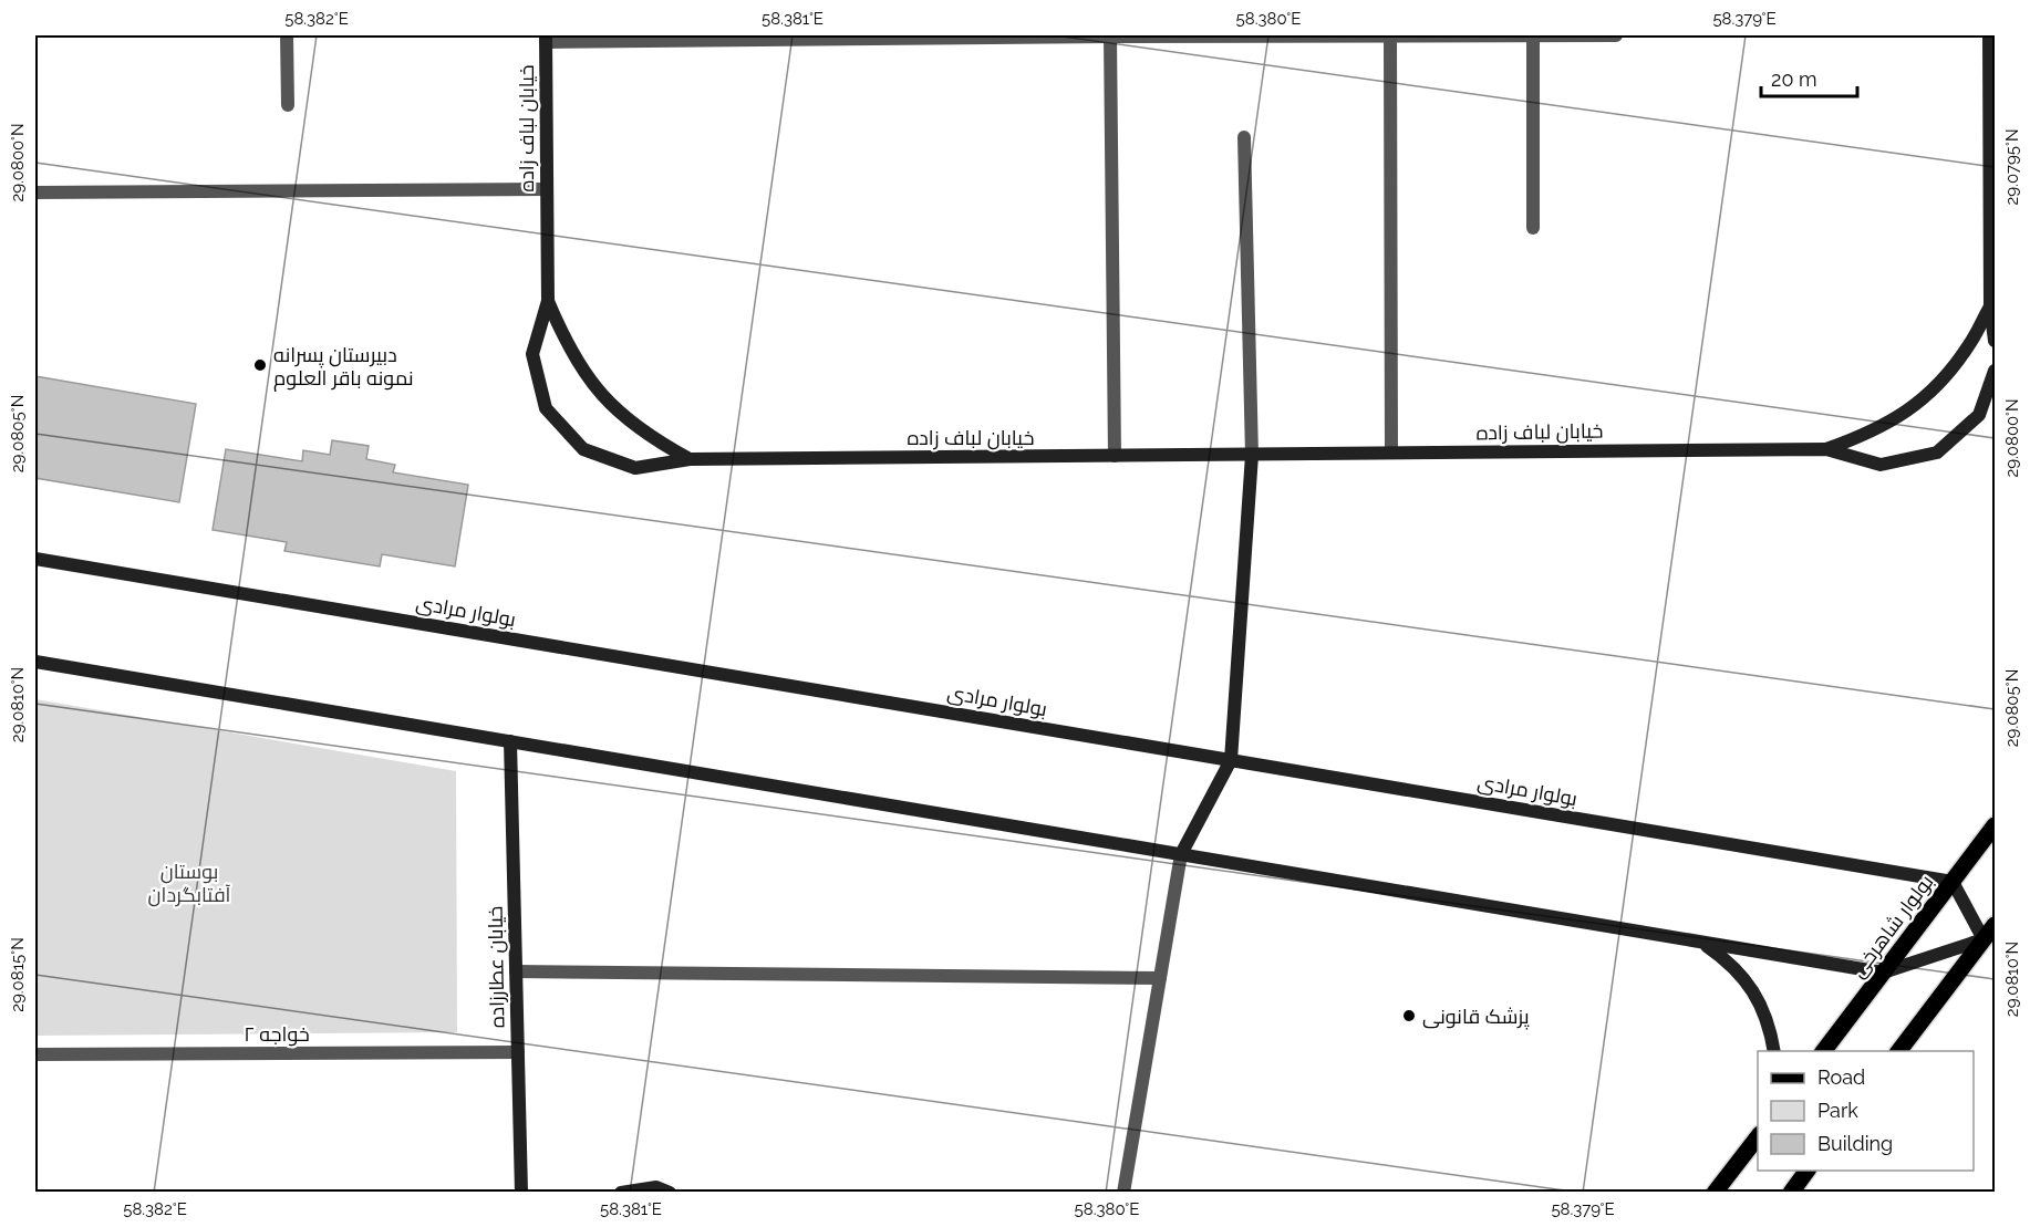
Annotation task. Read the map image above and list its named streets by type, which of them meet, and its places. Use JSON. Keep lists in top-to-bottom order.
{
  "streets": {
    "main road": ["بولوار شاهرخی"],
    "street": [
      "خیابان لباف زاده",
      "بولوار مرادی",
      "خیابان عطارزاده",
      "خواجه ۲"
    ]
  },
  "crossings": [
    ["بولوار مرادی", "بولوار شاهرخی"],
    ["خیابان عطارزاده", "خواجه ۲"]
  ],
  "parks": ["بوستان آفتابگردان"],
  "places": ["دبیرستان پسرانه نمونه باقر العلوم", "پزشک قانونی"],
  "legend": ["Road", "Park", "Building"],
  "scale_bar": "20 m",
  "coordinates": [
    "58.382°E",
    "58.381°E",
    "58.380°E",
    "58.379°E",
    "29.0800°N",
    "29.0795°N",
    "29.0805°N",
    "29.0810°N",
    "29.0815°N"
  ]
}
